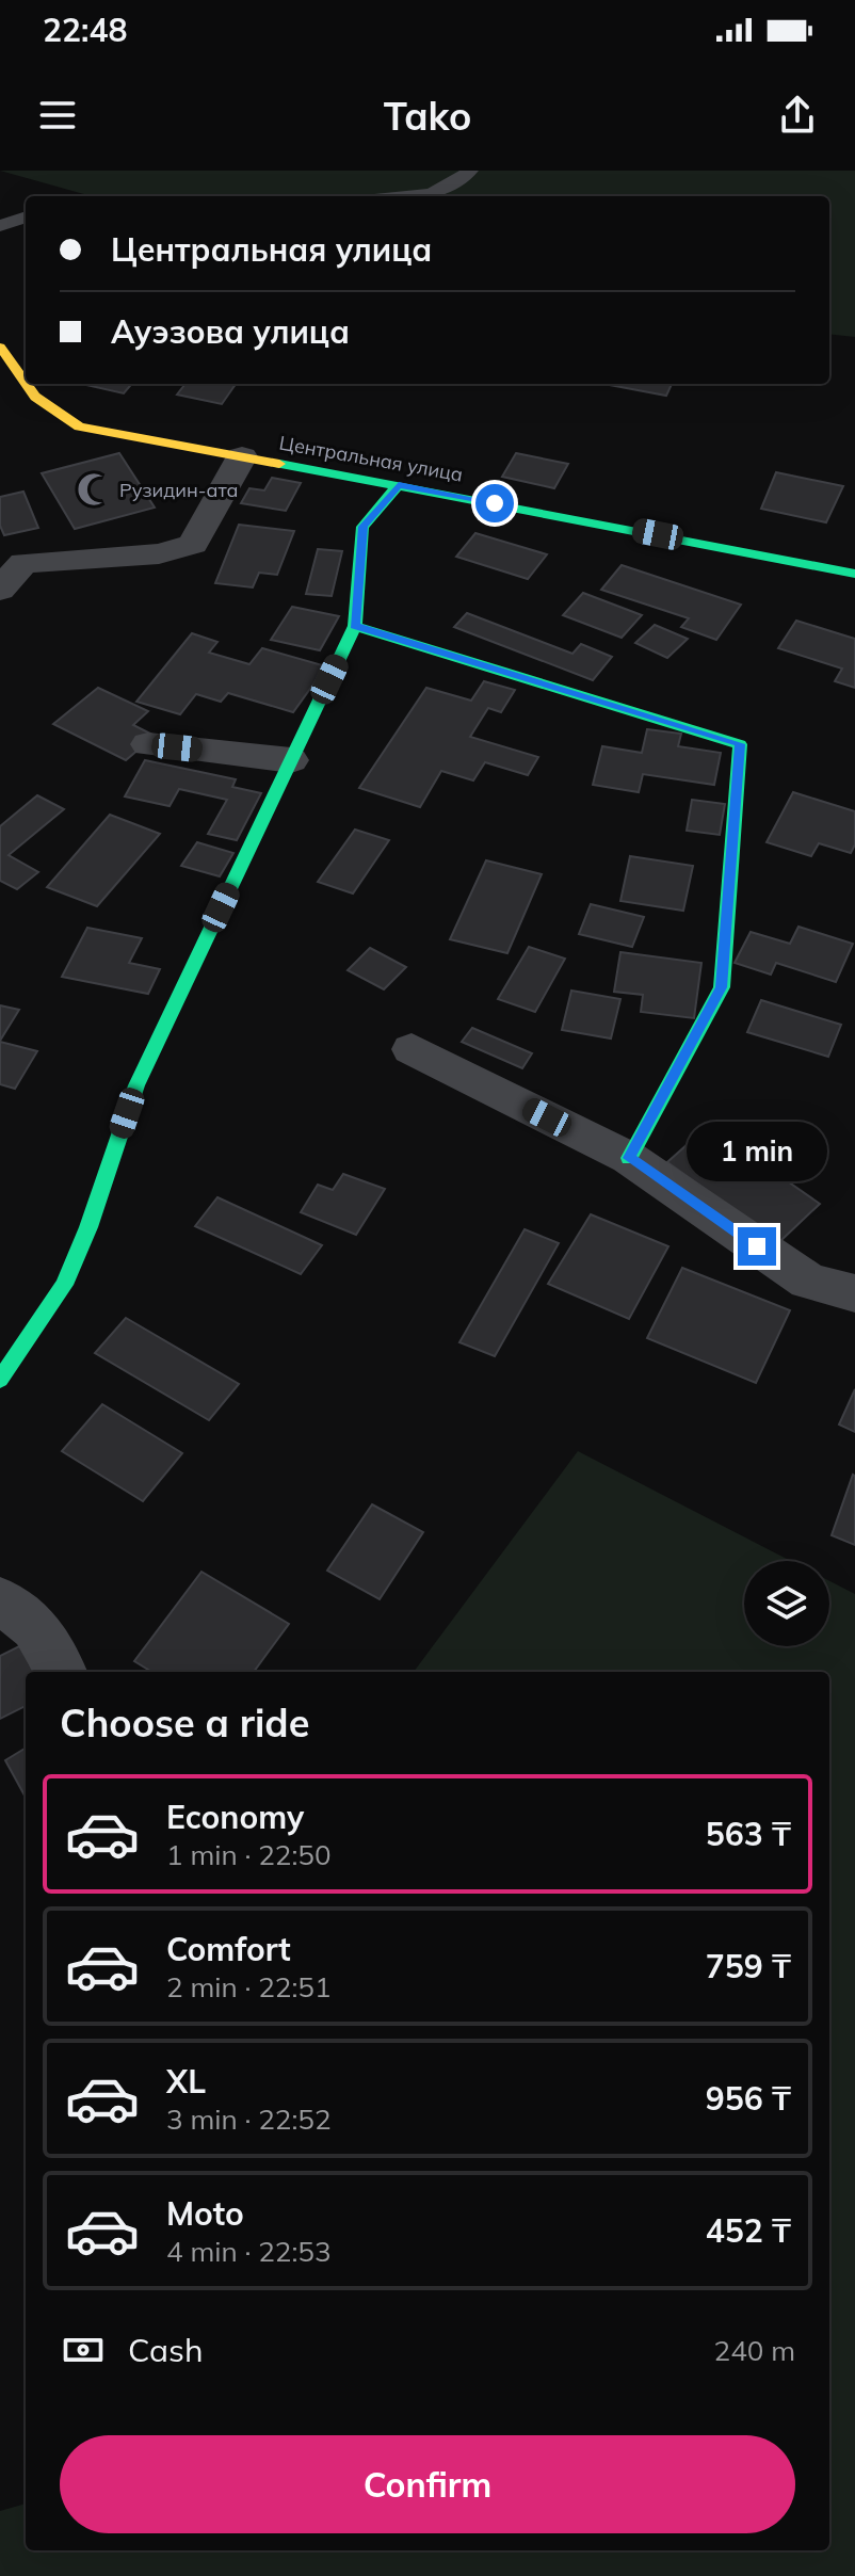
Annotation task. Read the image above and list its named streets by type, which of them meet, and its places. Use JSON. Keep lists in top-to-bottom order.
{
  "streets": {
    "street": ["Центральная улица"]
  },
  "places": {
    "mosque": ["Рузидин-ата"]
  },
  "page": {
    "status": "22:48",
    "header": "Tako",
    "banner": ["Центральная улица", "Ауэзова улица"],
    "bubble": "1 min",
    "heading": "Choose a ride",
    "list": [
      {
        "name": "Economy",
        "note": "1 min · 22:50",
        "value": "563 ₸"
      },
      {
        "name": "Comfort",
        "note": "2 min · 22:51",
        "value": "759 ₸"
      },
      {
        "name": "XL",
        "note": "3 min · 22:52",
        "value": "956 ₸"
      },
      {
        "name": "Moto",
        "note": "4 min · 22:53",
        "value": "452 ₸"
      }
    ],
    "pay": ["Cash", "240 m"],
    "buttons": "Confirm"
  }
}
